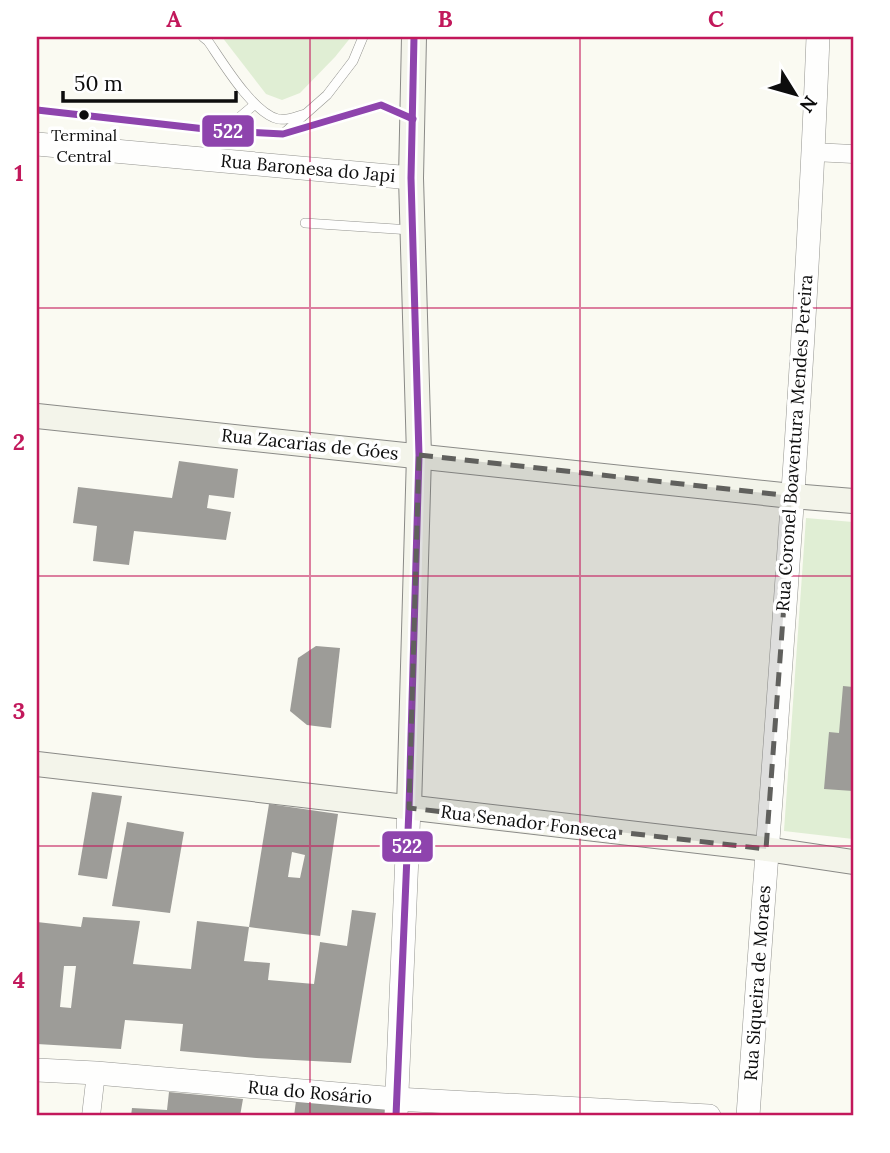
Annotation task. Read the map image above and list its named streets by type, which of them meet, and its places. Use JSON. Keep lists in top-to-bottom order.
{
  "streets": {
    "main road": ["Rua Zacarias de Góes", "Rua Senador Fonseca"],
    "street": [
      "Rua Baronesa do Japi",
      "Rua Coronel Boaventura Mendes Pereira",
      "Rua Siqueira de Moraes",
      "Rua do Rosário"
    ]
  },
  "crossings": [
    ["Rua Coronel Boaventura Mendes Pereira", "Rua Zacarias de Góes"],
    ["Rua Coronel Boaventura Mendes Pereira", "Rua Senador Fonseca"],
    ["Rua Coronel Boaventura Mendes Pereira", "Rua Siqueira de Moraes"],
    ["Rua Senador Fonseca", "Rua Siqueira de Moraes"]
  ],
  "places": ["Terminal Central"],
  "lines": ["transit line 522"],
  "scale_bar": "50 m",
  "north": "bottom right",
  "grid": {
    "columns": ["A", "B", "C"],
    "rows": [
      "1",
      "2",
      "3",
      "4"
    ]
  }
}
